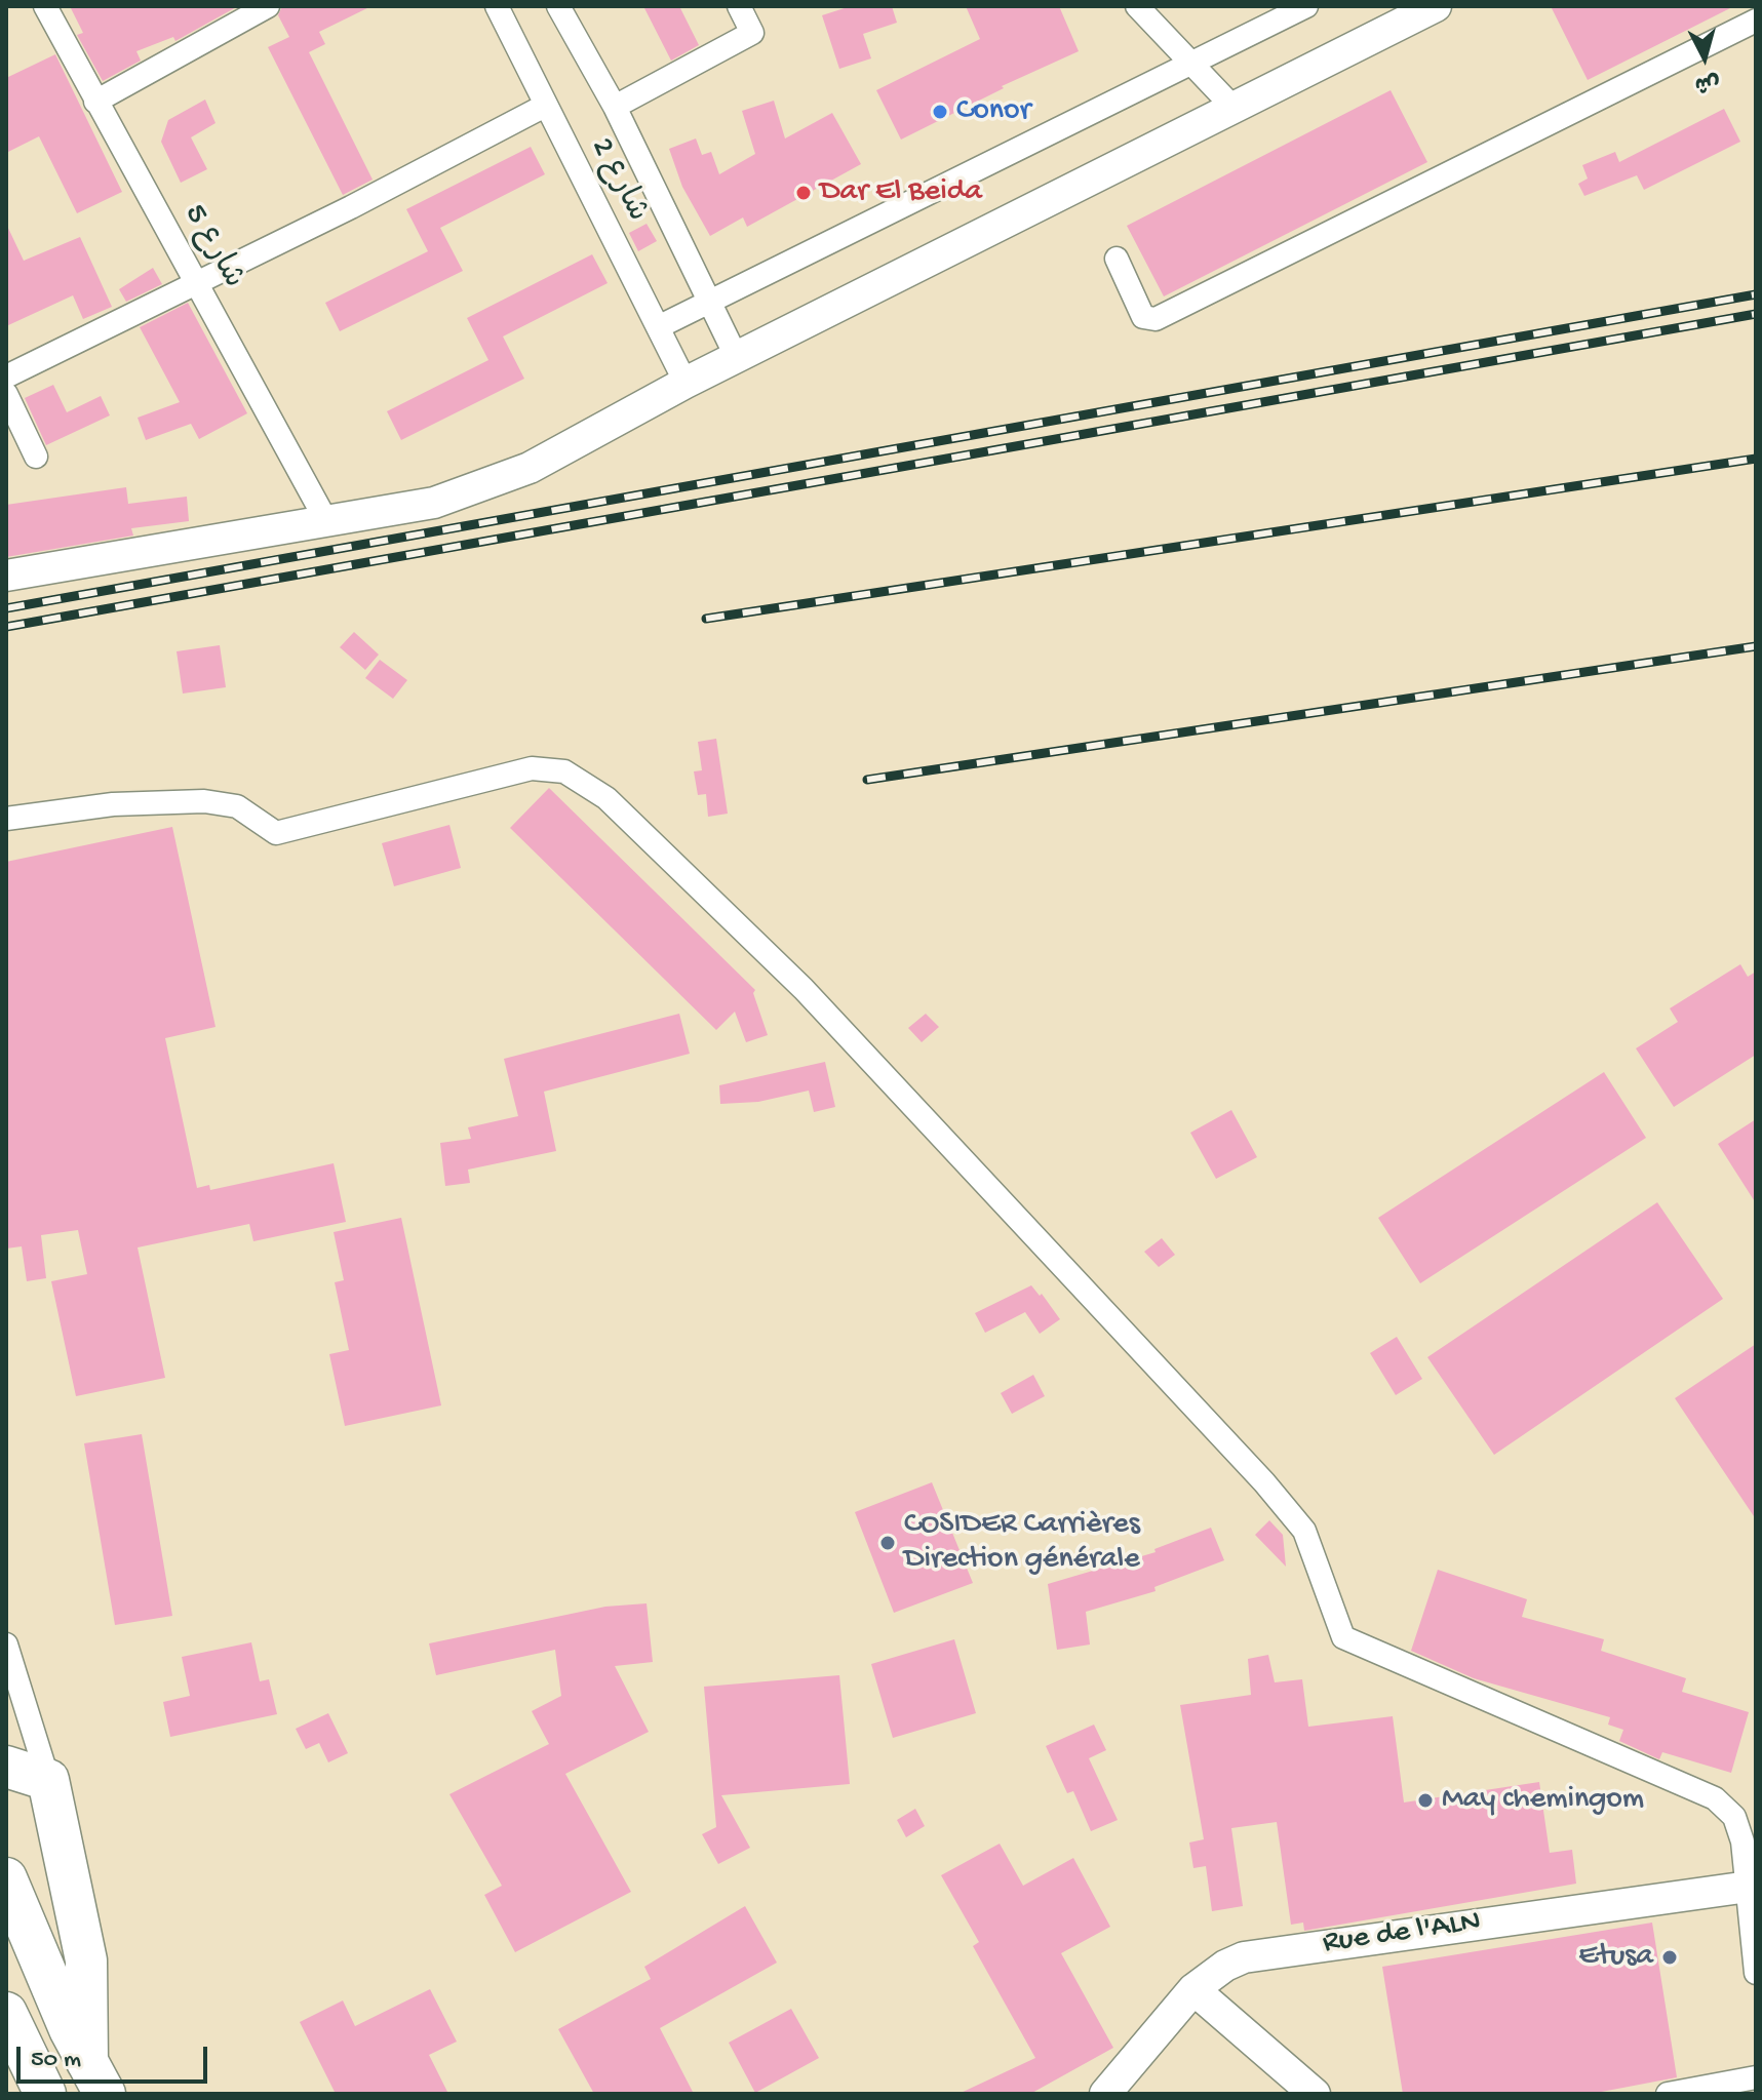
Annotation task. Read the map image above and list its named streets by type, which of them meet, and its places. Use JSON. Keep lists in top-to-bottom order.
{
  "streets": {
    "street": ["شارع 2", "شارع 5", "Rue de l'ALN"]
  },
  "places": [
    "Conor",
    "Dar El Beida",
    "COSIDER Carrières Direction générale",
    "May chemingom",
    "Etusa"
  ],
  "scale_bar": "50 m",
  "north": "bottom"
}
